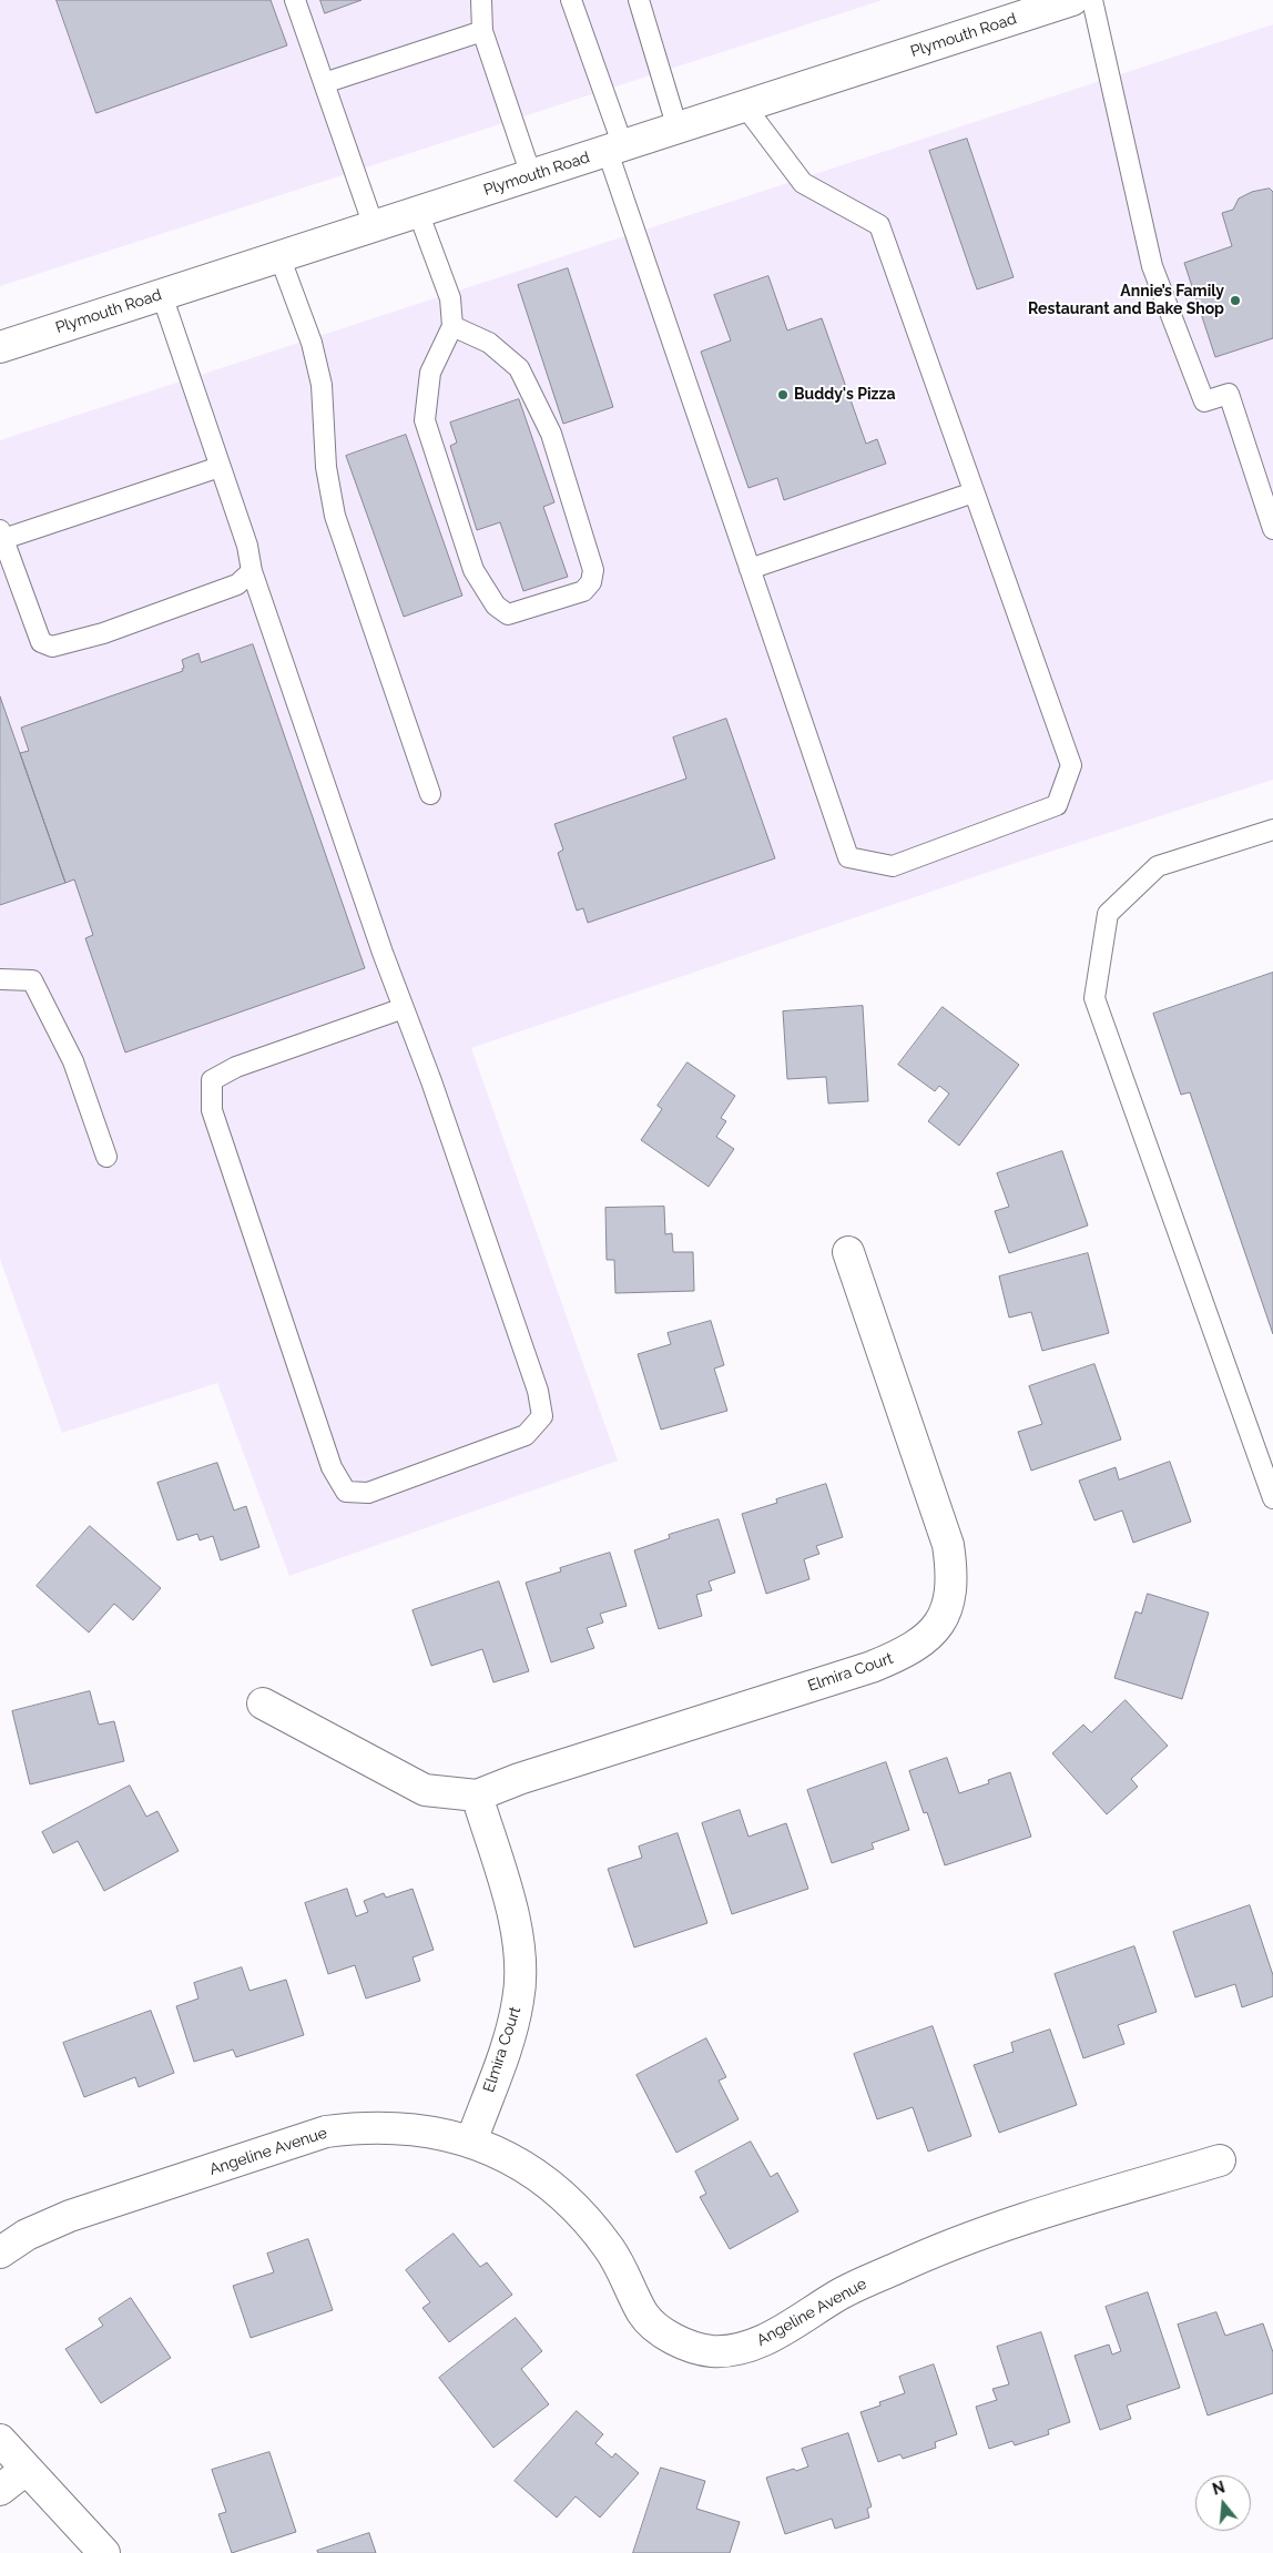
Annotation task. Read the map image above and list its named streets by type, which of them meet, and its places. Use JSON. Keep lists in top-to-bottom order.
{
  "streets": {
    "street": ["Plymouth Road", "Elmira Court", "Angeline Avenue"]
  },
  "crossings": [
    ["Elmira Court", "Angeline Avenue"]
  ],
  "places": ["Annie’s Family Restaurant and Bake Shop", "Buddy's Pizza"],
  "north": "top"
}
